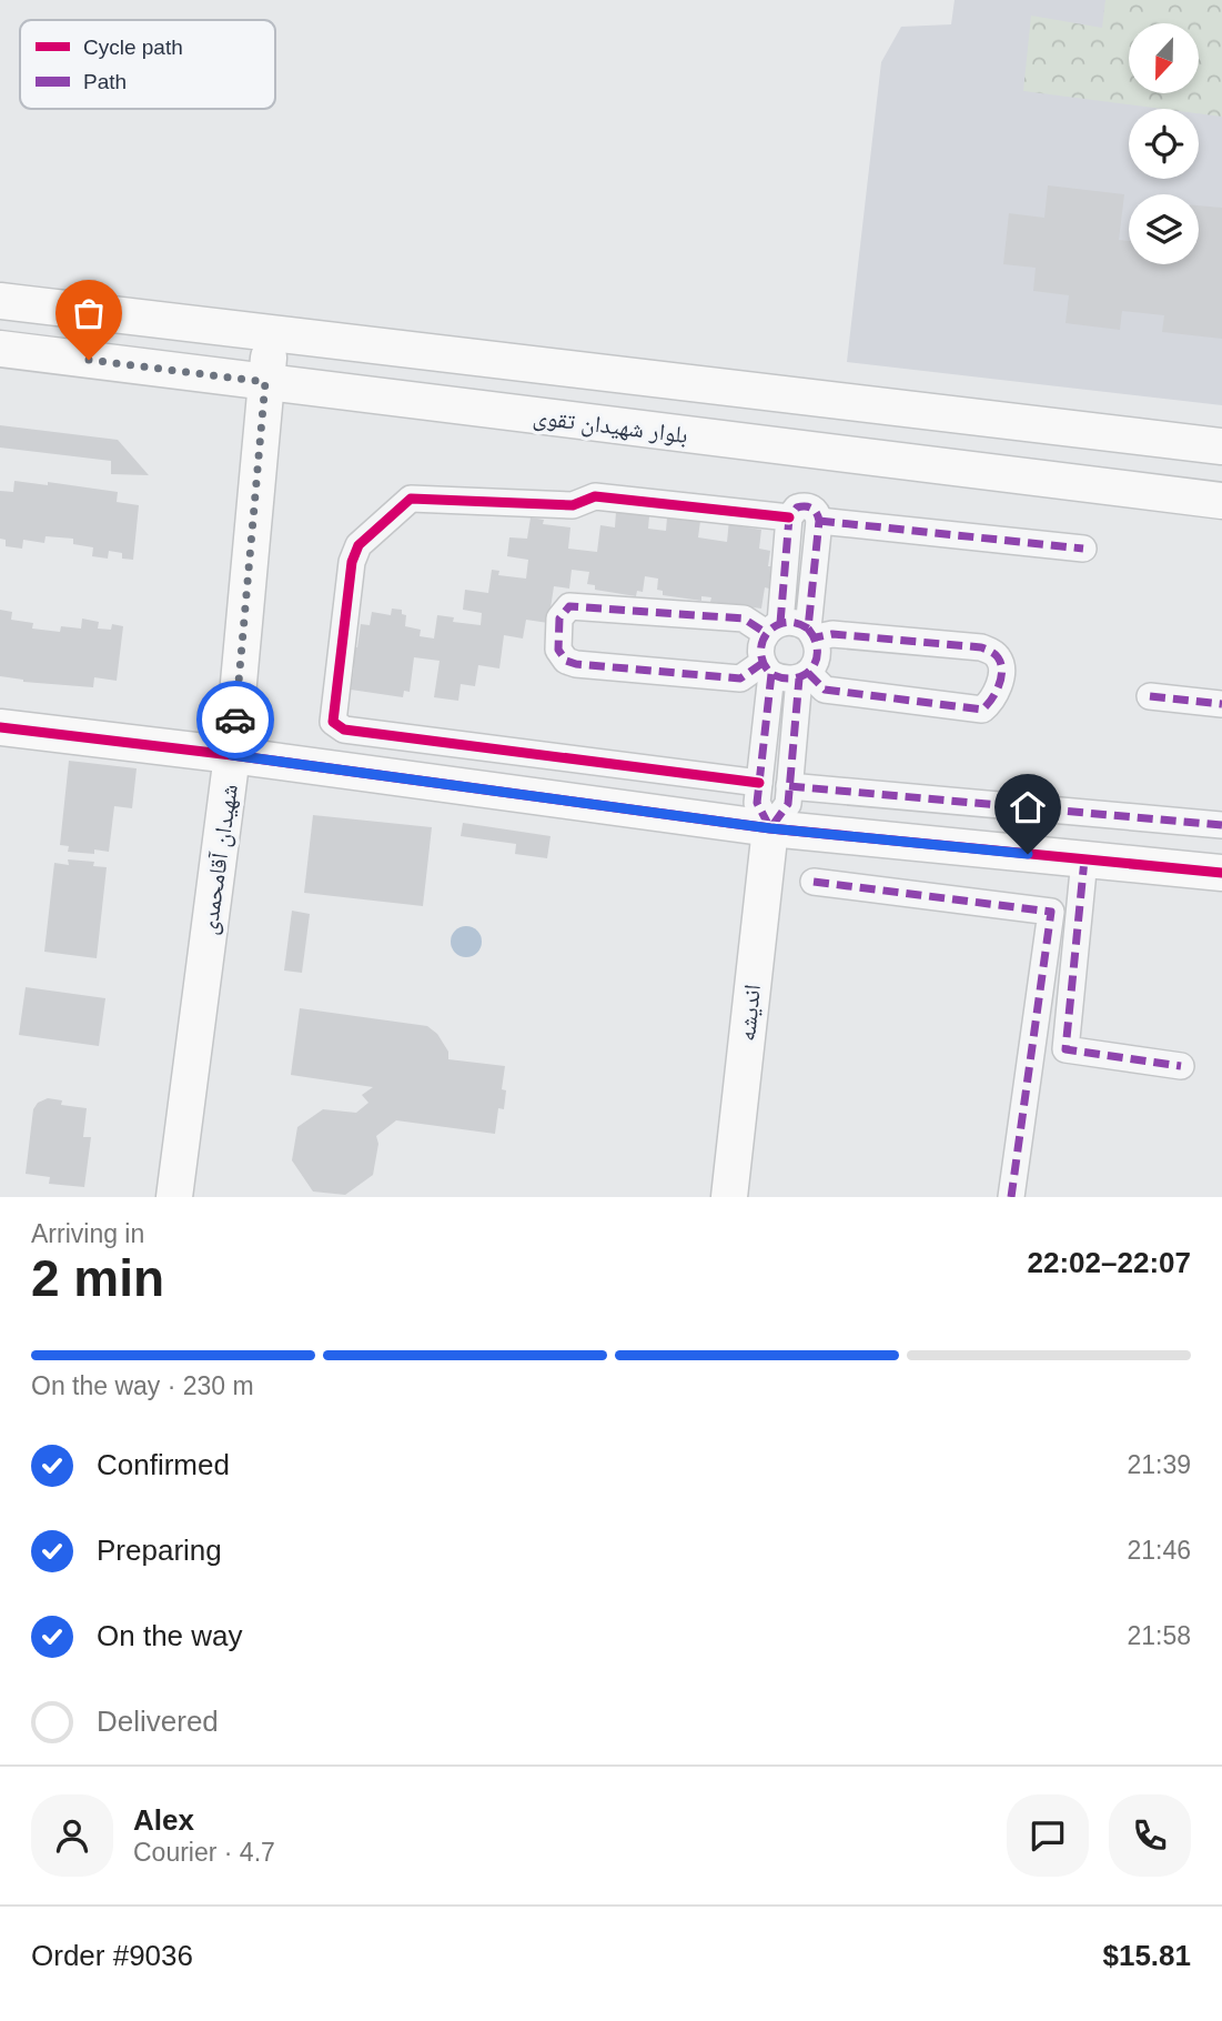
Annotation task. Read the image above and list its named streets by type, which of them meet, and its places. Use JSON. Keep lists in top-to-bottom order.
{
  "streets": {
    "main road": ["بلوار شهیدان تقوی", "شهیدان آقامحمدی", "انديشه"]
  },
  "crossings": [
    ["بلوار شهیدان تقوی", "شهیدان آقامحمدی"]
  ],
  "legend": ["Cycle path", "Path"],
  "north": "bottom",
  "page": {
    "heading": ["2 min", "Arriving in", "22:02–22:07"],
    "panel": [
      "Alex",
      "Courier · 4.7",
      "Order #9036",
      "$15.81"
    ],
    "bar": "On the way · 230 m",
    "list": [
      ["Confirmed", "21:39"],
      ["Preparing", "21:46"],
      ["On the way", "21:58"],
      "Delivered"
    ]
  }
}
